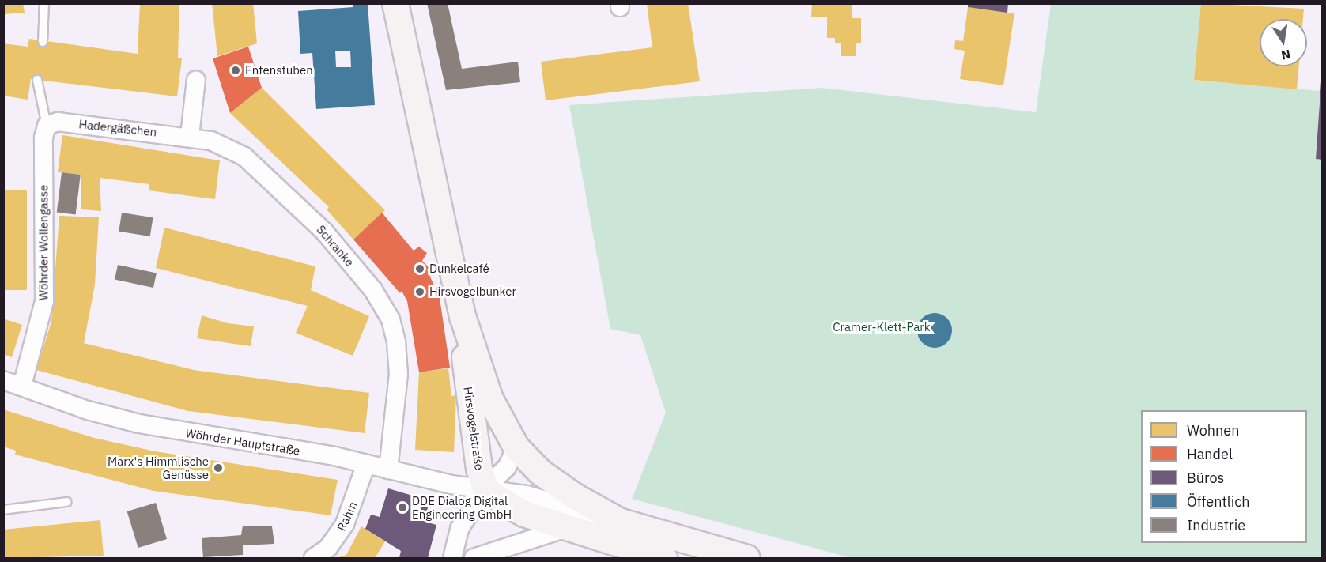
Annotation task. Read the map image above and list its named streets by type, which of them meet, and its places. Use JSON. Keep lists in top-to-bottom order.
{
  "streets": {
    "main road": ["Hirsvogelstraße"],
    "street": [
      "Hadergäßchen",
      "Wöhrder Wollengasse",
      "Schranke",
      "Wöhrder Hauptstraße",
      "Rahm"
    ]
  },
  "crossings": [
    ["Hadergäßchen", "Wöhrder Wollengasse"],
    ["Hadergäßchen", "Schranke"],
    ["Wöhrder Wollengasse", "Wöhrder Hauptstraße"],
    ["Schranke", "Wöhrder Hauptstraße"],
    ["Hirsvogelstraße", "Wöhrder Hauptstraße"],
    ["Wöhrder Hauptstraße", "Rahm"]
  ],
  "parks": ["Cramer-Klett-Park"],
  "places": [
    "Entenstuben",
    "Dunkelcafé",
    "Hirsvogelbunker",
    "Marx's Himmlische Genüsse",
    "DDE Dialog Digital Engineering GmbH"
  ],
  "legend": [
    "Wohnen",
    "Handel",
    "Büros",
    "Öffentlich",
    "Industrie"
  ],
  "north": "bottom"
}
